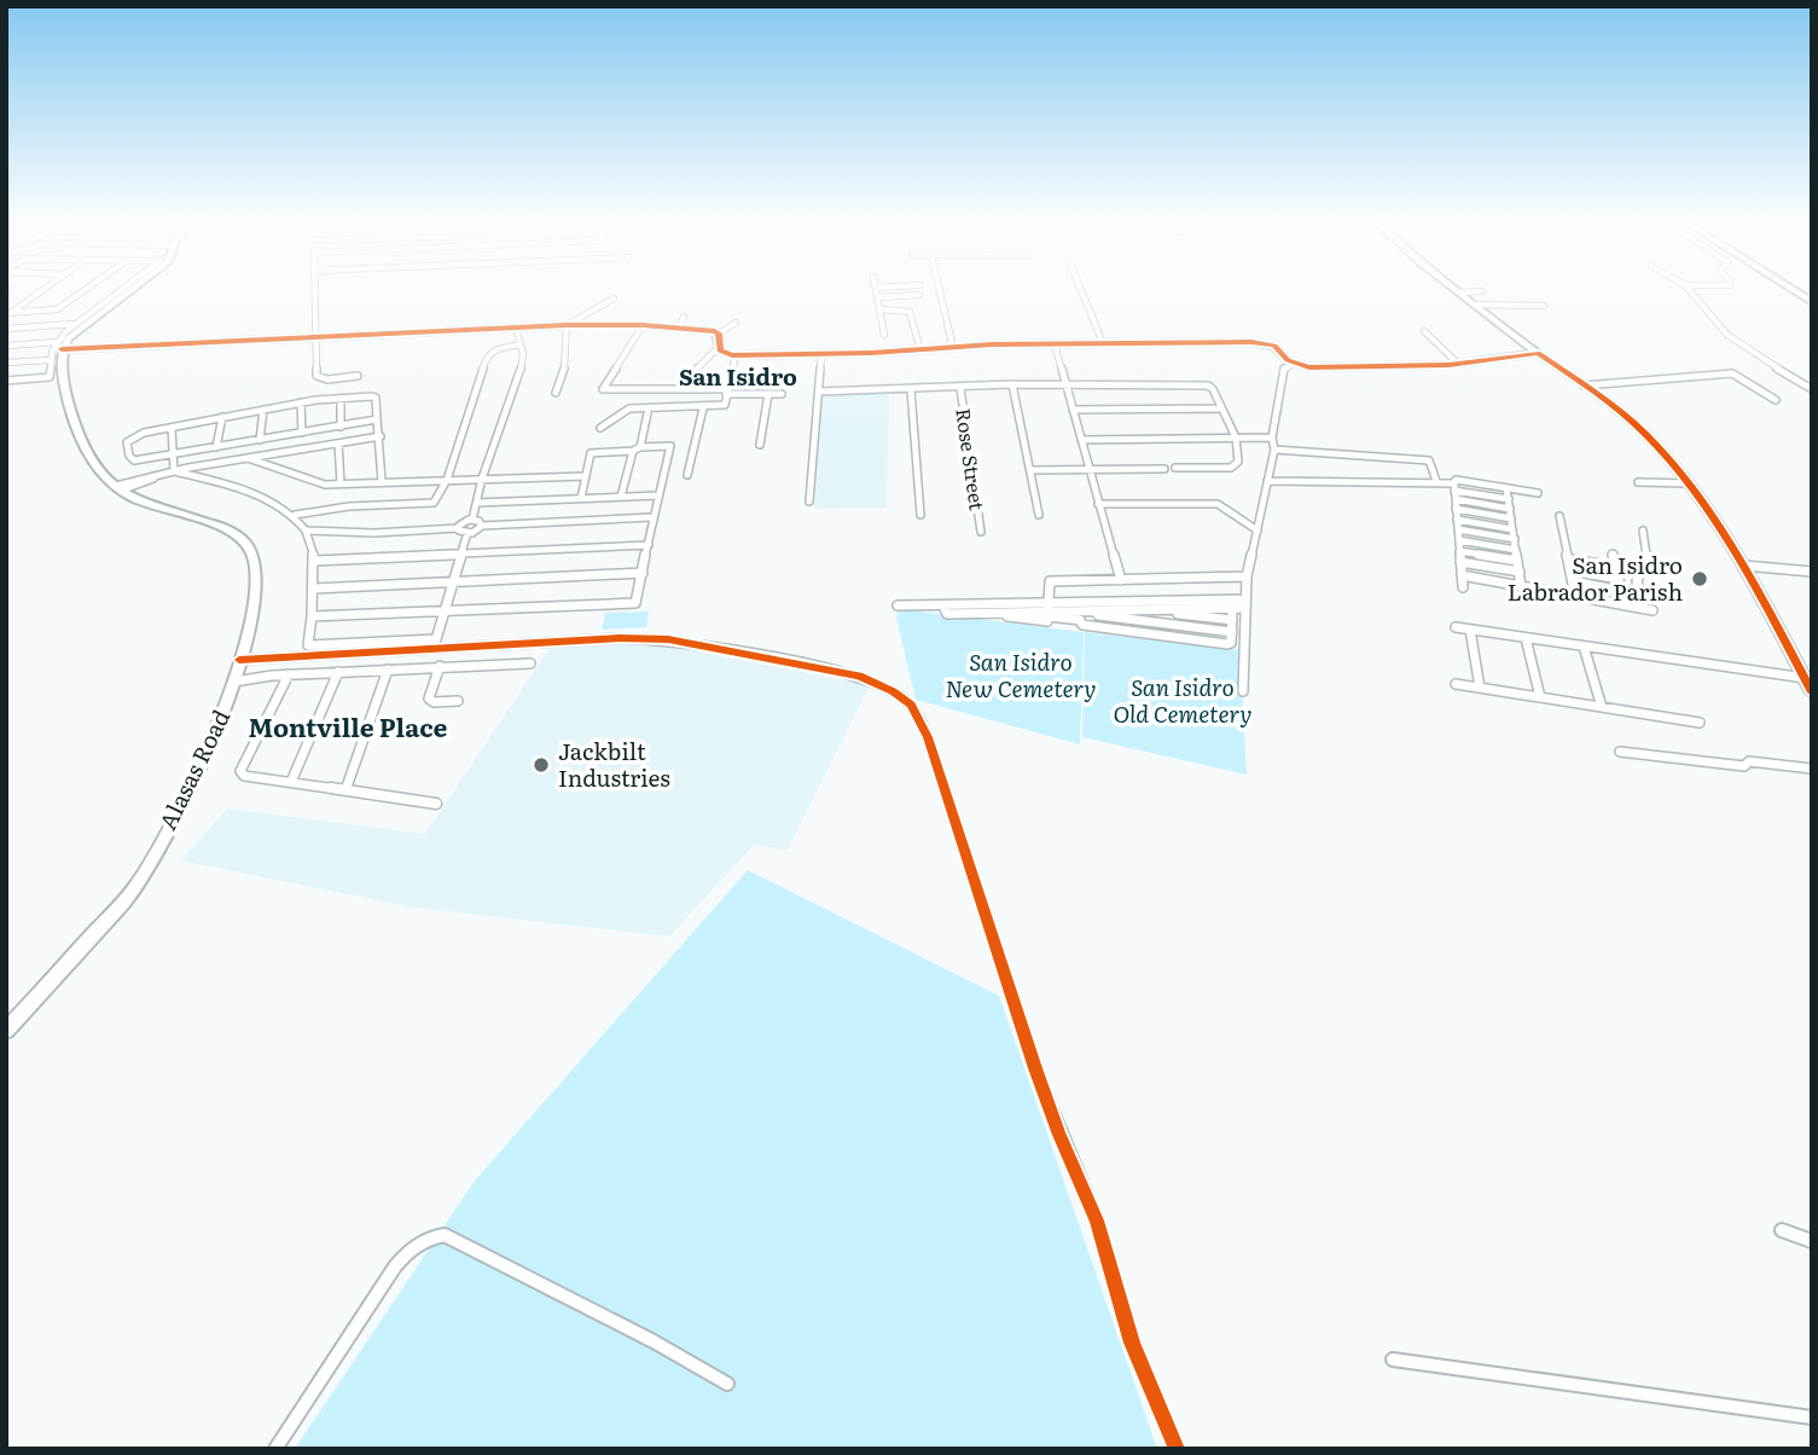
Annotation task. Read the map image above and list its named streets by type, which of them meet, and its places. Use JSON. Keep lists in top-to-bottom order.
{
  "streets": {
    "street": ["Rose Street", "Alasas Road"]
  },
  "districts": ["San Isidro", "Montville Place"],
  "parks": ["San Isidro New Cemetery", "San Isidro Old Cemetery"],
  "places": ["San Isidro Labrador Parish", "Jackbilt Industries"]
}
